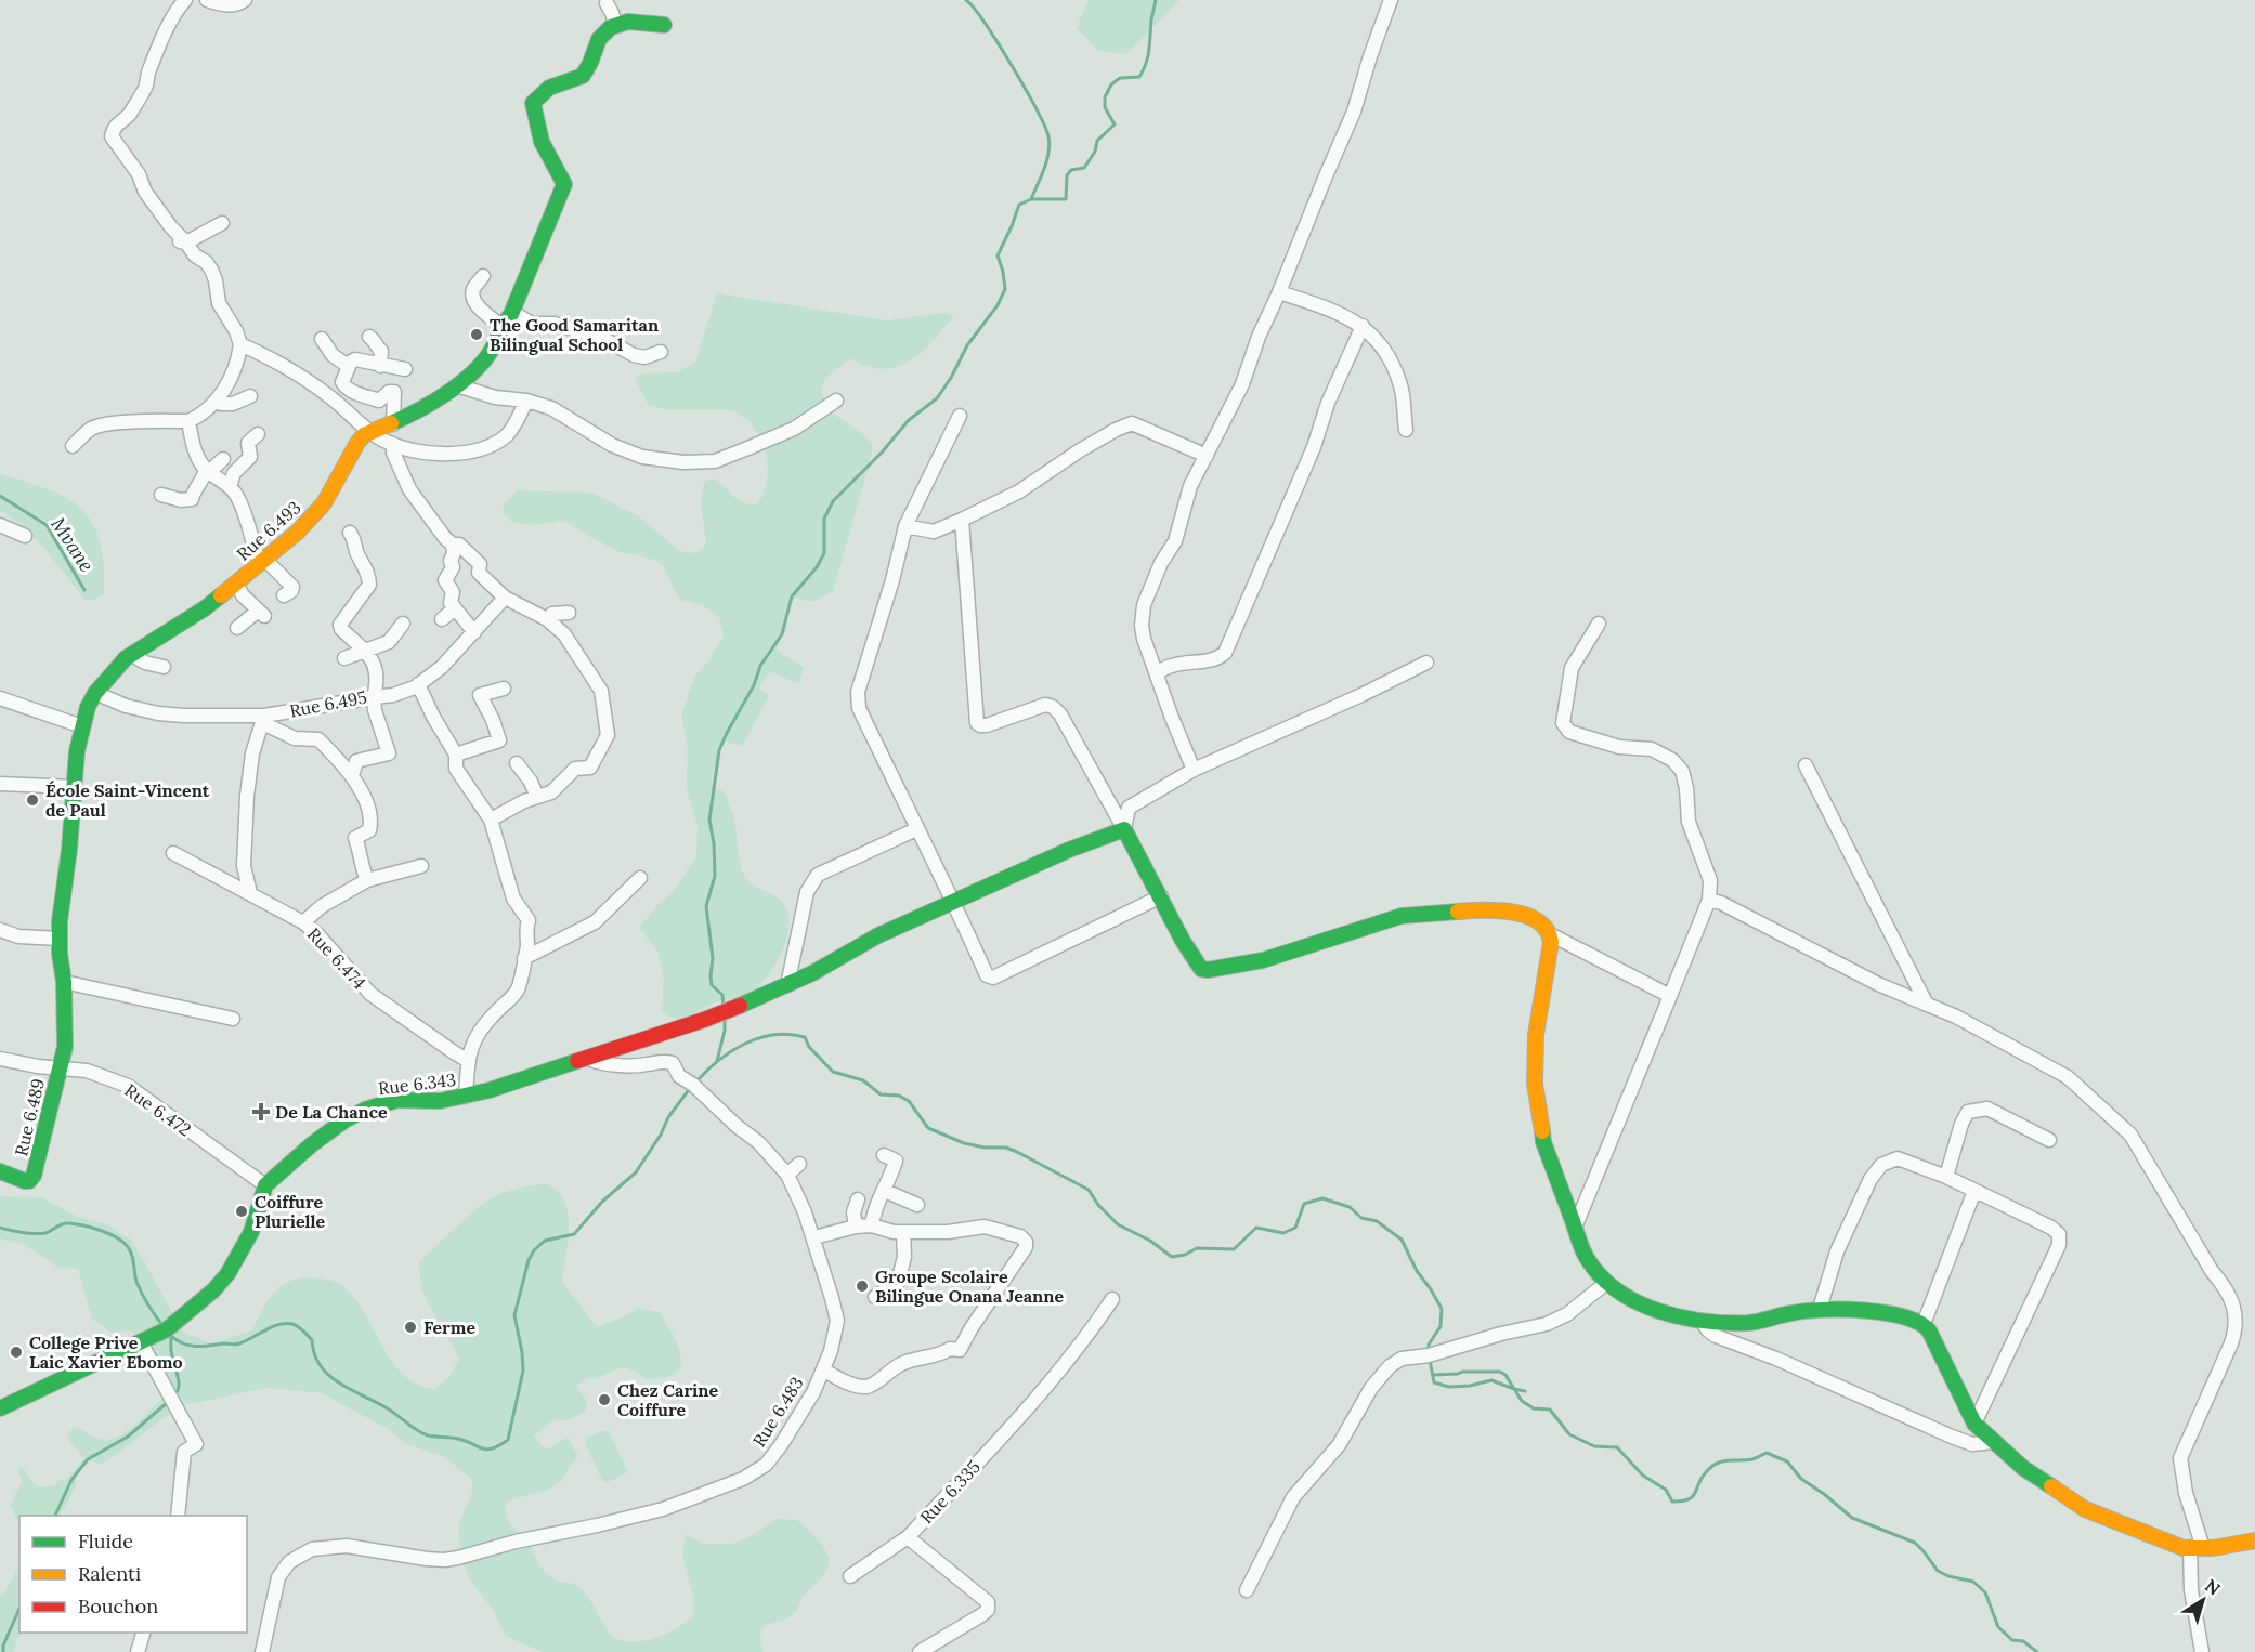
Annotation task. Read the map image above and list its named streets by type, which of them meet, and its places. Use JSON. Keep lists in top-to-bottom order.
{
  "streets": {
    "street": [
      "Rue 6.493",
      "Rue 6.495",
      "Rue 6.474",
      "Rue 6.343",
      "Rue 6.472",
      "Rue 6.489",
      "Rue 6.483",
      "Rue 6.335"
    ]
  },
  "crossings": [
    ["Rue 6.493", "Rue 6.495"],
    ["Rue 6.493", "Rue 6.472"],
    ["Rue 6.493", "Rue 6.489"],
    ["Rue 6.474", "Rue 6.343"],
    ["Rue 6.343", "Rue 6.472"],
    ["Rue 6.343", "Rue 6.483"],
    ["Rue 6.472", "Rue 6.489"]
  ],
  "water": ["Mvane"],
  "places": {
    "other": [
      "The Good Samaritan Bilingual School",
      "École Saint-Vincent de Paul",
      "Coiffure Plurielle",
      "Groupe Scolaire Bilingue Onana Jeanne",
      "Ferme",
      "College Prive Laic Xavier Ebomo",
      "Chez Carine Coiffure"
    ],
    "health": ["De La Chance"]
  },
  "legend": ["Fluide", "Ralenti", "Bouchon"],
  "north": "top right"
}
